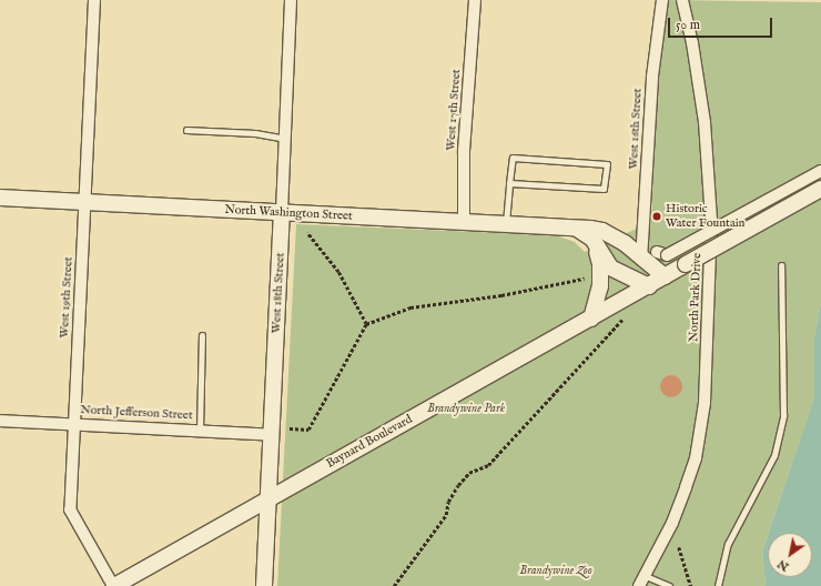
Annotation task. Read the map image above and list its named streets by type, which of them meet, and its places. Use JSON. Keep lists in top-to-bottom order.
{
  "streets": {
    "street": [
      "West 17th Street",
      "West 16th Street",
      "North Washington Street",
      "West 18th Street",
      "West 19th Street",
      "North Park Drive",
      "North Jefferson Street",
      "Baynard Boulevard"
    ]
  },
  "crossings": [
    ["West 17th Street", "North Washington Street"],
    ["West 16th Street", "North Washington Street"],
    ["North Washington Street", "West 18th Street"],
    ["North Washington Street", "West 19th Street"],
    ["West 18th Street", "North Jefferson Street"],
    ["West 18th Street", "Baynard Boulevard"],
    ["West 19th Street", "North Jefferson Street"],
    ["West 19th Street", "Baynard Boulevard"]
  ],
  "parks": ["Brandywine Park", "Brandywine Zoo"],
  "places": ["Historic Water Fountain"],
  "scale_bar": "50 m",
  "north": "bottom left"
}
